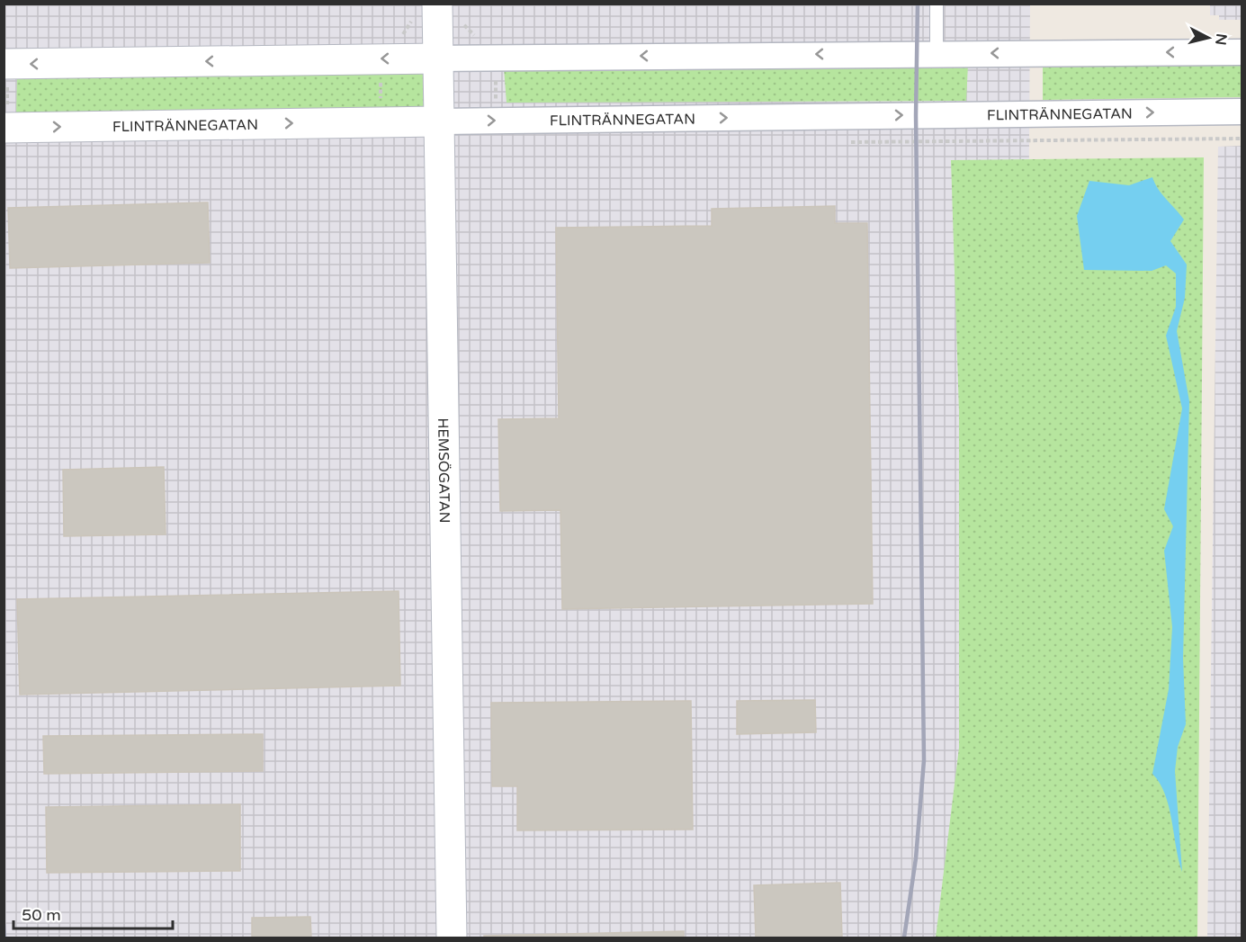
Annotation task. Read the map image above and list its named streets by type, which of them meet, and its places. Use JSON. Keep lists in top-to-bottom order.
{
  "streets": {
    "street": ["FLINTRÄNNEGATAN", "HEMSÖGATAN"]
  },
  "crossings": [
    ["FLINTRÄNNEGATAN", "HEMSÖGATAN"]
  ],
  "scale_bar": "50 m",
  "north": "right"
}
